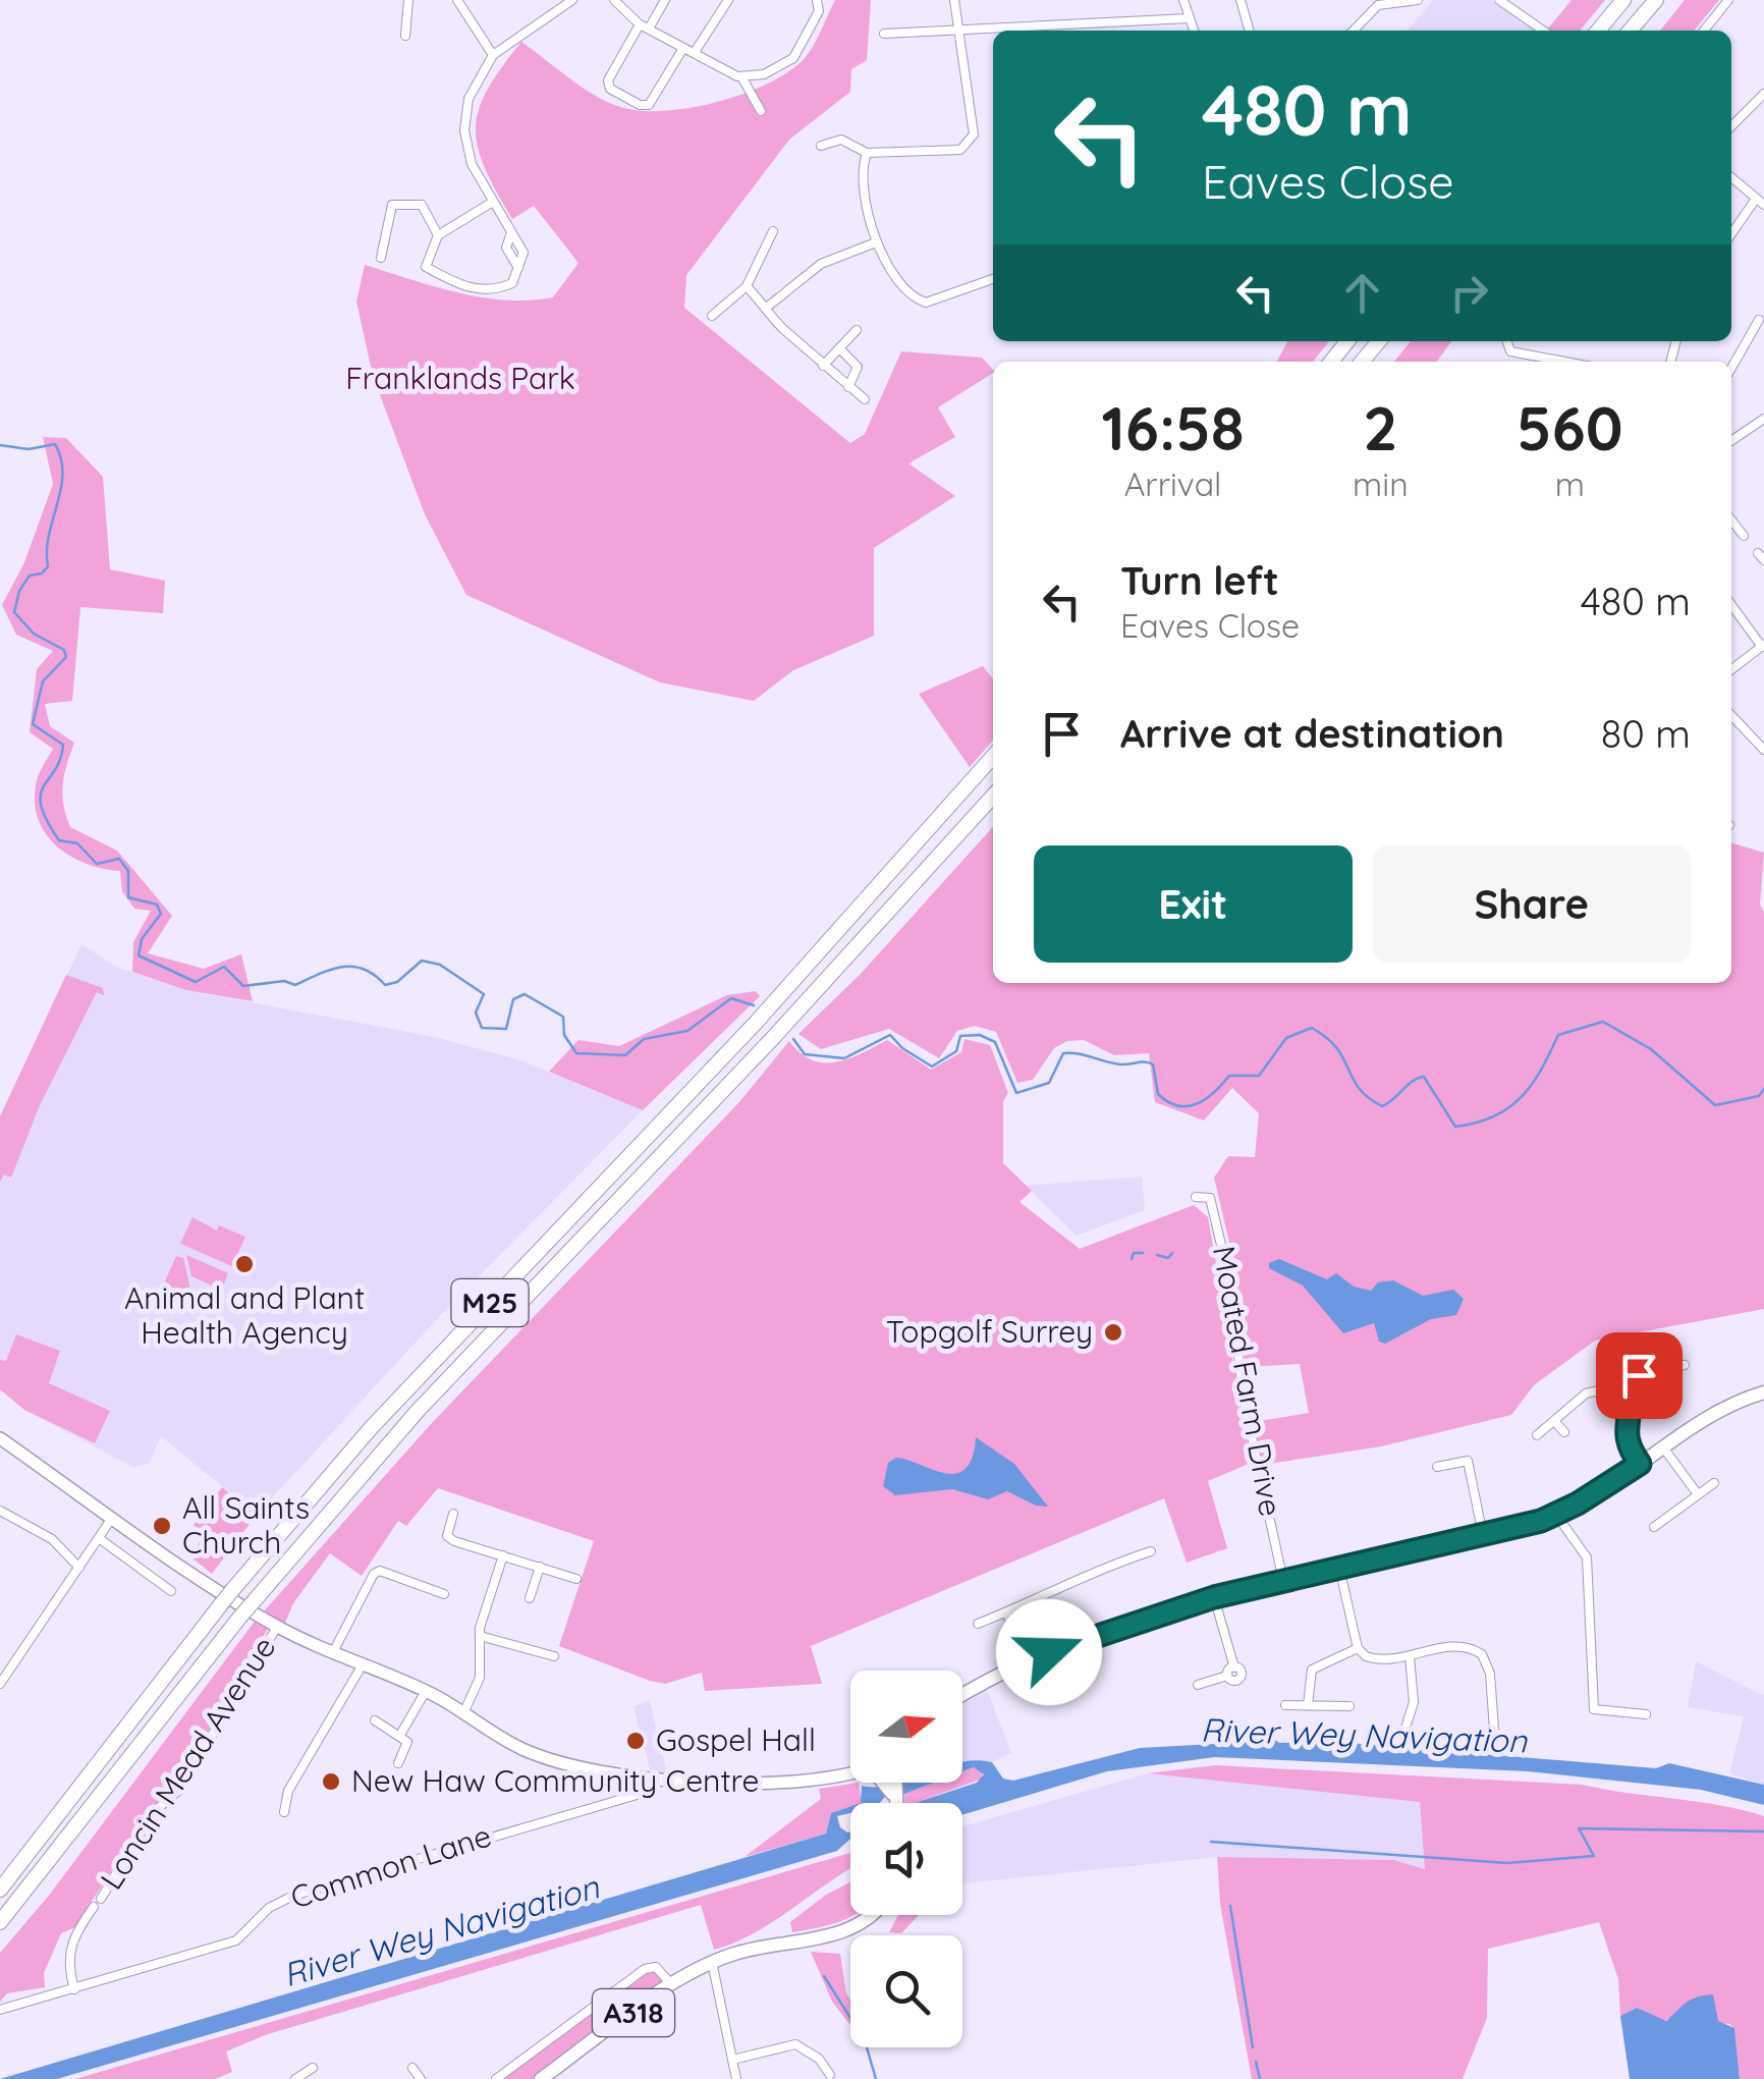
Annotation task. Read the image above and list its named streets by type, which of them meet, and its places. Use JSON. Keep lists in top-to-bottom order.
{
  "streets": {
    "highway": ["M25"],
    "main road": ["A318"],
    "street": ["Moated Farm Drive", "Loncin Mead Avenue", "Common Lane"]
  },
  "water": ["River Wey Navigation"],
  "parks": ["Franklands Park"],
  "places": [
    "Animal and Plant Health Agency",
    "Topgolf Surrey",
    "All Saints Church",
    "Gospel Hall",
    "New Haw Community Centre"
  ],
  "north": "right",
  "page": {
    "turn": ["480 m", "Eaves Close"],
    "eta": [
      "16:58",
      "Arrival",
      "2",
      "min",
      "560",
      "m"
    ],
    "list": [
      {
        "name": "Turn left",
        "note": "Eaves Close",
        "value": "480 m"
      },
      {
        "name": "Arrive at destination",
        "value": "80 m"
      }
    ],
    "buttons": ["Exit", "Share"]
  }
}
